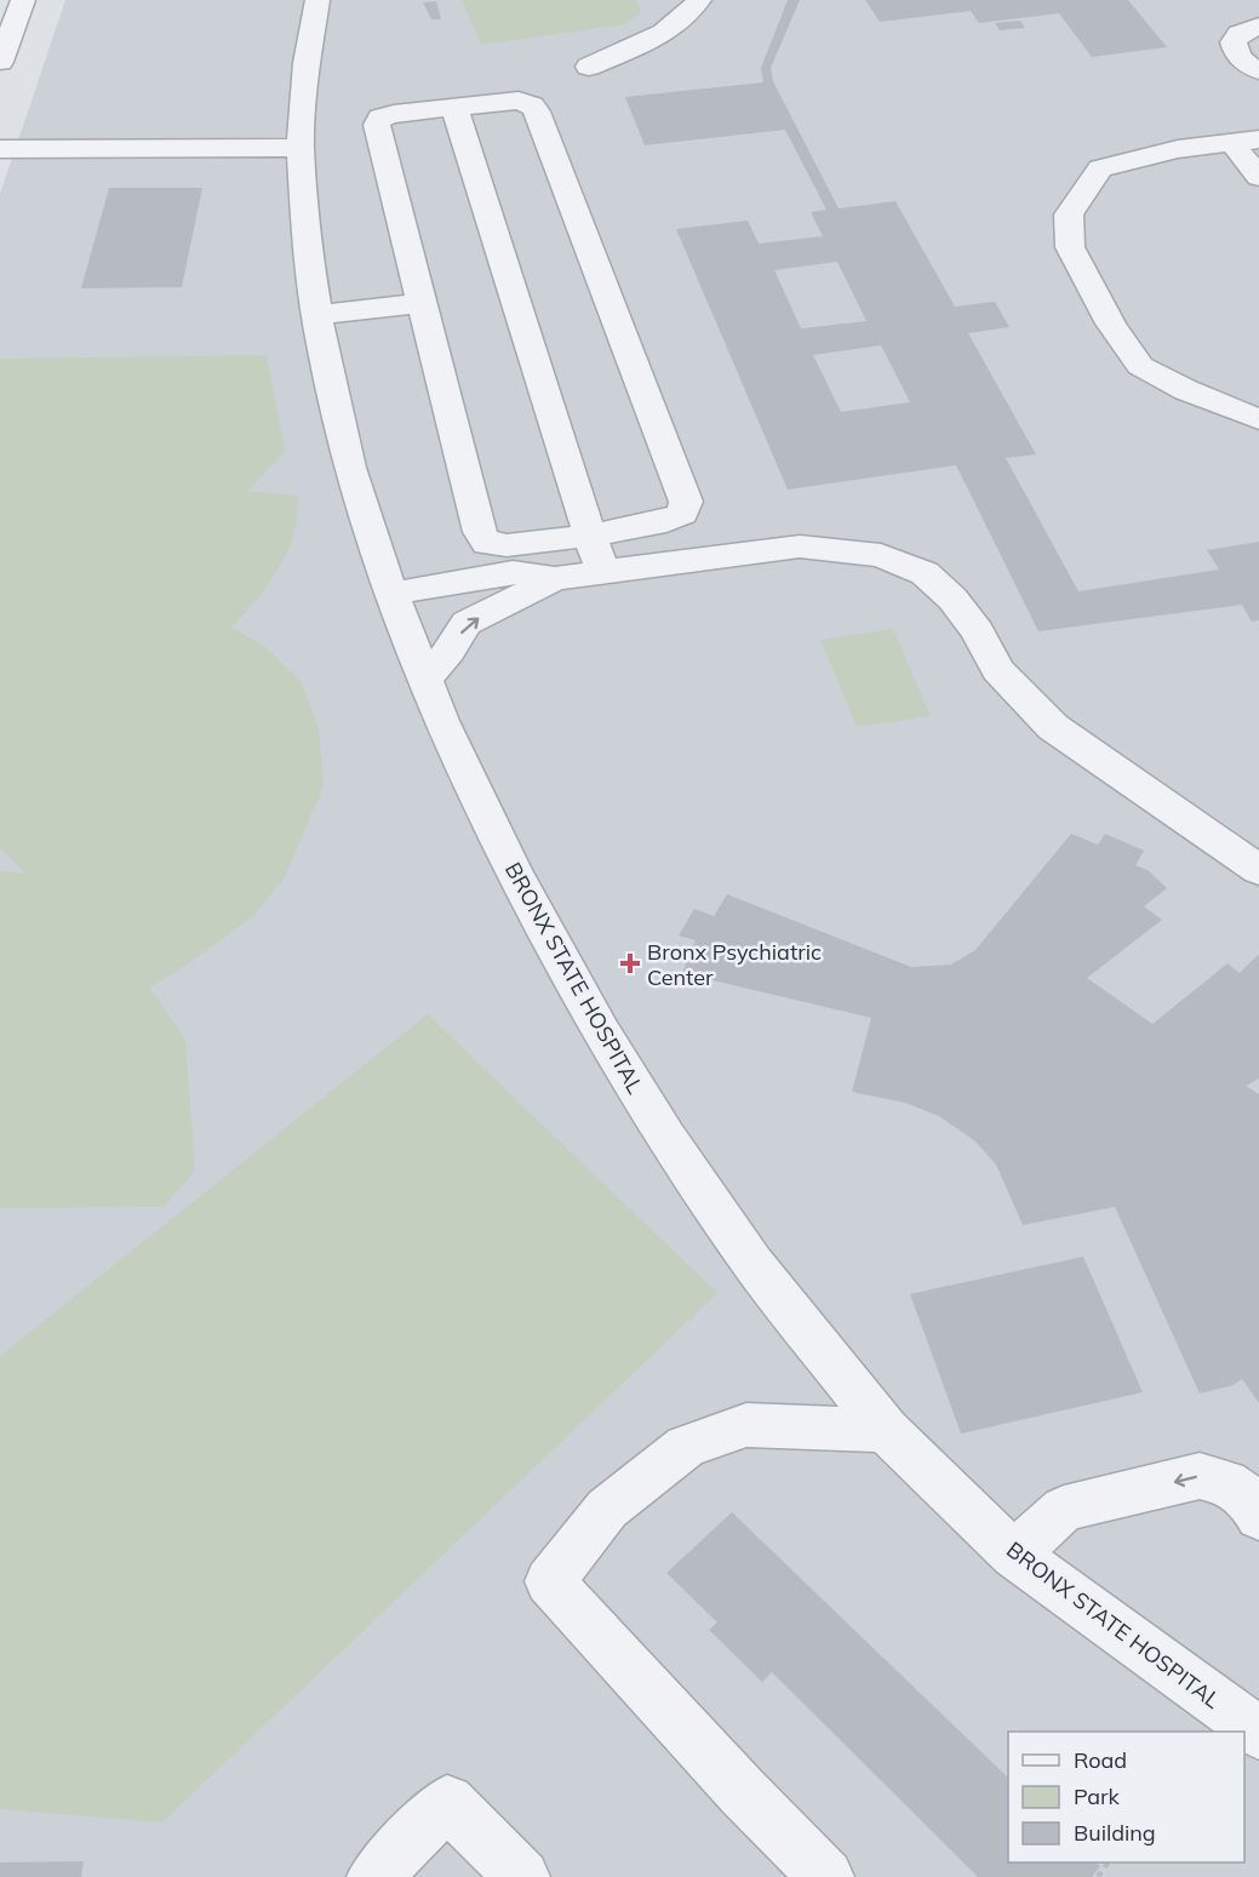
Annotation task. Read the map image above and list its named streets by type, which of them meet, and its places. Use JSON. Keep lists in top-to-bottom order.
{
  "streets": {
    "street": ["BRONX STATE HOSPITAL"]
  },
  "places": {
    "health": ["Bronx Psychiatric Center"]
  },
  "legend": ["Road", "Park", "Building"]
}
